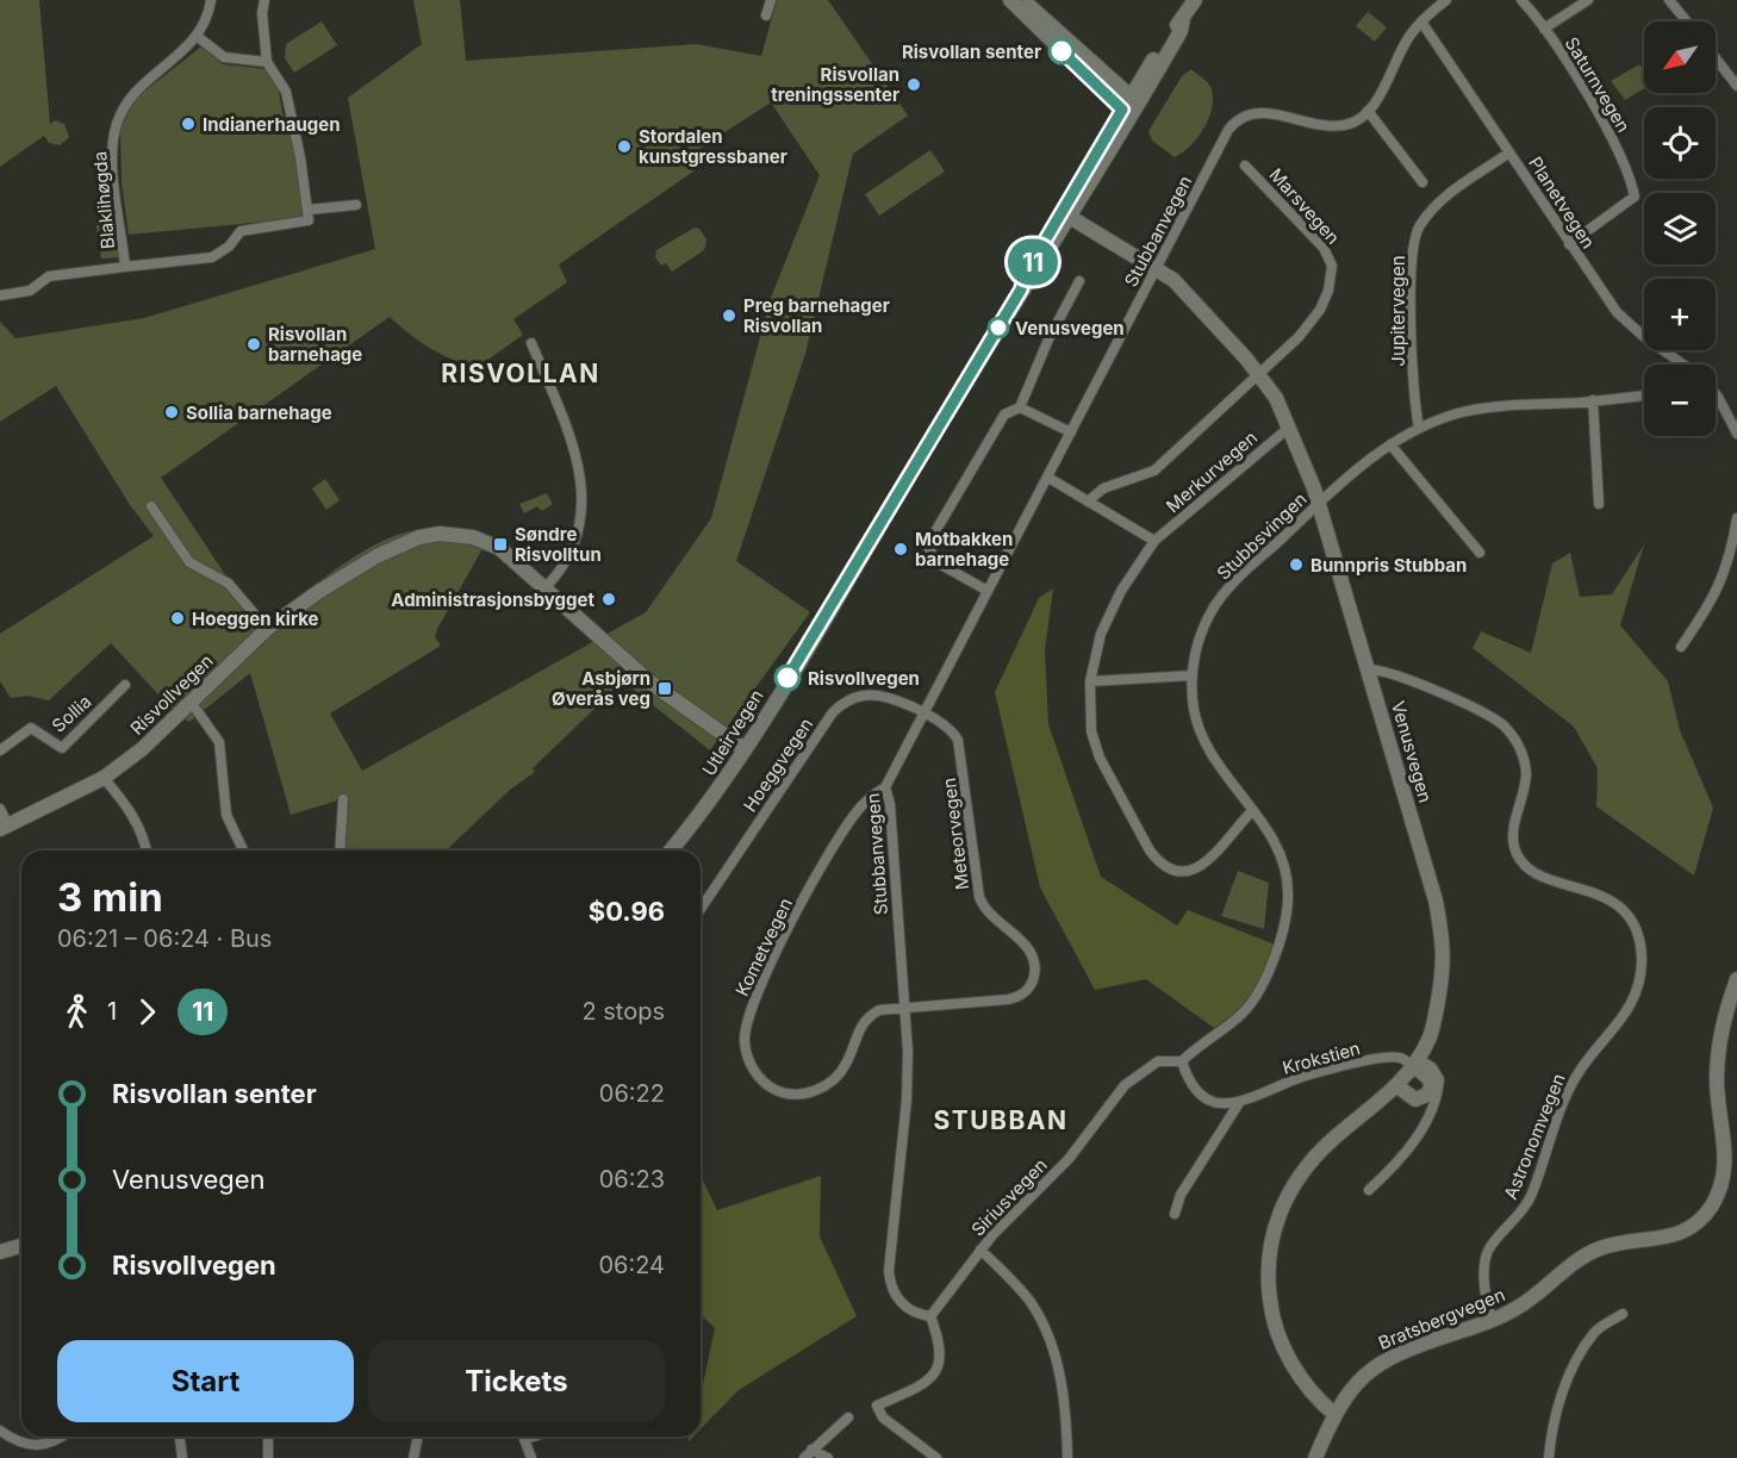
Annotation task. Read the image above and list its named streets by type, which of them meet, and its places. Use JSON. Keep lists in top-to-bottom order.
{
  "streets": {
    "street": [
      "Saturnvegen",
      "Blaklihøgda",
      "Planetvegen",
      "Marsvegen",
      "Stubbanvegen",
      "Jupitervegen",
      "Merkurvegen",
      "Stubbsvingen",
      "Risvollvegen",
      "Sollia",
      "Utleirvegen",
      "Venusvegen",
      "Hoeggvegen",
      "Meteorvegen",
      "Kometvegen",
      "Krokstien",
      "Astronomvegen",
      "Siriusvegen",
      "Bratsbergvegen"
    ]
  },
  "crossings": [
    ["Saturnvegen", "Planetvegen"],
    ["Planetvegen", "Jupitervegen"],
    ["Marsvegen", "Venusvegen"],
    ["Stubbanvegen", "Venusvegen"],
    ["Stubbanvegen", "Hoeggvegen"],
    ["Stubbanvegen", "Meteorvegen"],
    ["Stubbanvegen", "Kometvegen"],
    ["Stubbanvegen", "Siriusvegen"],
    ["Jupitervegen", "Stubbsvingen"],
    ["Merkurvegen", "Stubbsvingen"],
    ["Merkurvegen", "Venusvegen"],
    ["Stubbsvingen", "Venusvegen"],
    ["Stubbsvingen", "Siriusvegen"],
    ["Risvollvegen", "Utleirvegen"],
    ["Utleirvegen", "Venusvegen"],
    ["Venusvegen", "Krokstien"],
    ["Venusvegen", "Astronomvegen"],
    ["Venusvegen", "Bratsbergvegen"],
    ["Hoeggvegen", "Meteorvegen"],
    ["Meteorvegen", "Kometvegen"],
    ["Astronomvegen", "Bratsbergvegen"]
  ],
  "districts": ["RISVOLLAN", "STUBBAN"],
  "places": {
    "other": [
      "Risvollan senter",
      "Risvollan treningssenter",
      "Indianerhaugen",
      "Stordalen kunstgressbaner",
      "Preg barnehager Risvollan",
      "Venusvegen",
      "Risvollan barnehage",
      "Sollia barnehage",
      "Motbakken barnehage",
      "Bunnpris Stubban",
      "Administrasjonsbygget",
      "Hoeggen kirke",
      "Risvollvegen"
    ],
    "transit": ["Søndre Risvolltun", "Asbjørn Øverås veg"]
  },
  "lines": ["bus line 11"],
  "north": "bottom left",
  "page": {
    "on_map": "11",
    "map_buttons": ["+", "−"],
    "heading": ["3 min", "06:21 – 06:24 · Bus", "$0.96"],
    "legs": ["1", "11", "2 stops"],
    "list": [
      {
        "name": "Risvollan senter",
        "value": "06:22"
      },
      {
        "name": "Venusvegen",
        "value": "06:23"
      },
      {
        "name": "Risvollvegen",
        "value": "06:24"
      }
    ],
    "buttons": ["Start", "Tickets"]
  }
}
